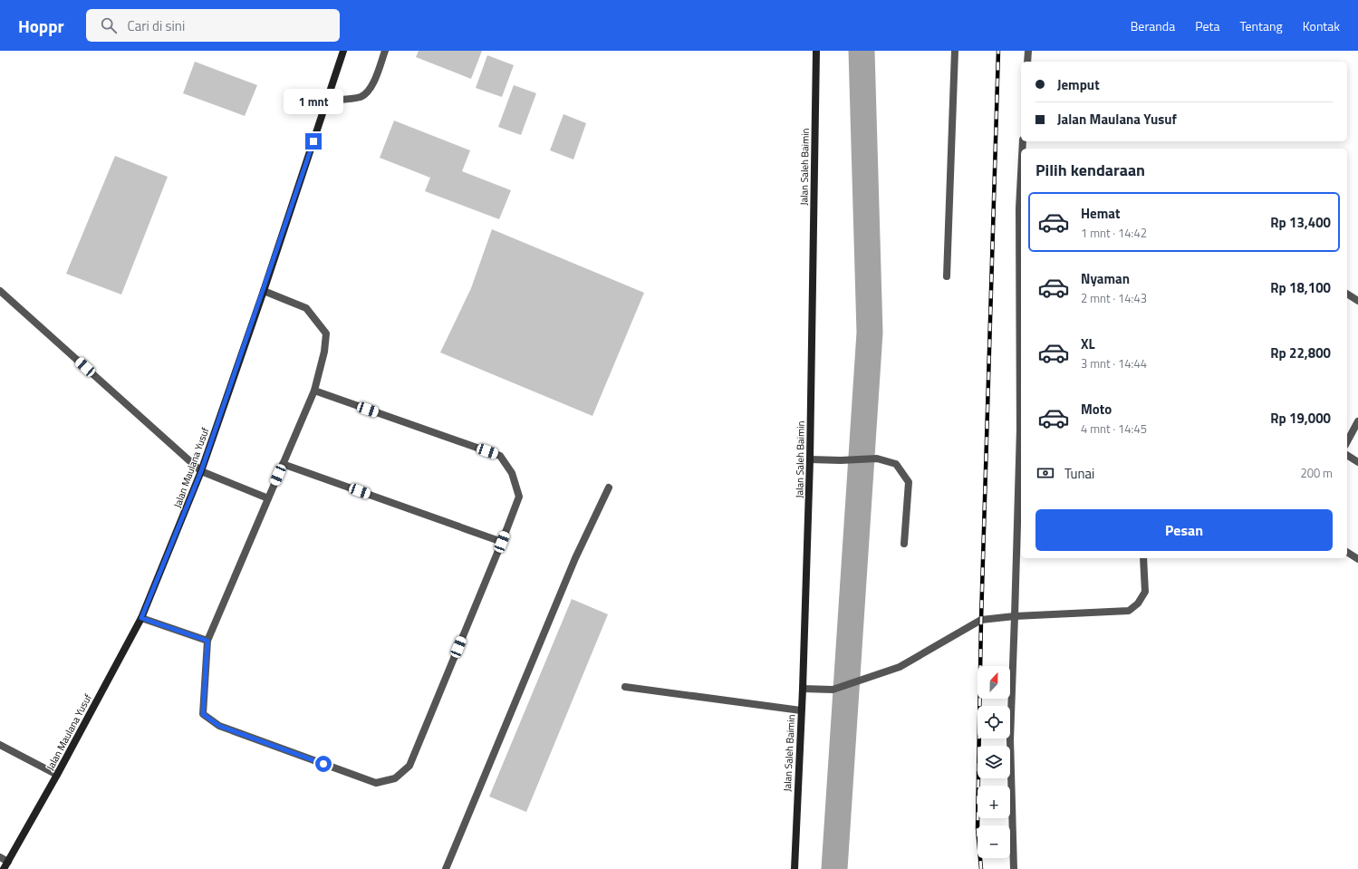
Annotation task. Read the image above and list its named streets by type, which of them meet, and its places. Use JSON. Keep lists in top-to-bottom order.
{
  "streets": {
    "main road": ["Jalan Saleh Baimin", "Jalan Maulana Yusuf"]
  },
  "north": "top",
  "page": {
    "header": "Hoppr",
    "search": "Cari di sini",
    "nav": [
      "Beranda",
      "Peta",
      "Tentang",
      "Kontak"
    ],
    "banner": ["Jemput", "Jalan Maulana Yusuf"],
    "bubble": "1 mnt",
    "heading": "Pilih kendaraan",
    "list": [
      {
        "name": "Hemat",
        "note": "1 mnt · 14:42",
        "value": "Rp 13,400"
      },
      {
        "name": "Nyaman",
        "note": "2 mnt · 14:43",
        "value": "Rp 18,100"
      },
      {
        "name": "XL",
        "note": "3 mnt · 14:44",
        "value": "Rp 22,800"
      },
      {
        "name": "Moto",
        "note": "4 mnt · 14:45",
        "value": "Rp 19,000"
      }
    ],
    "pay": ["Tunai", "200 m"],
    "buttons": "Pesan",
    "map_buttons": ["+", "−"]
  }
}
